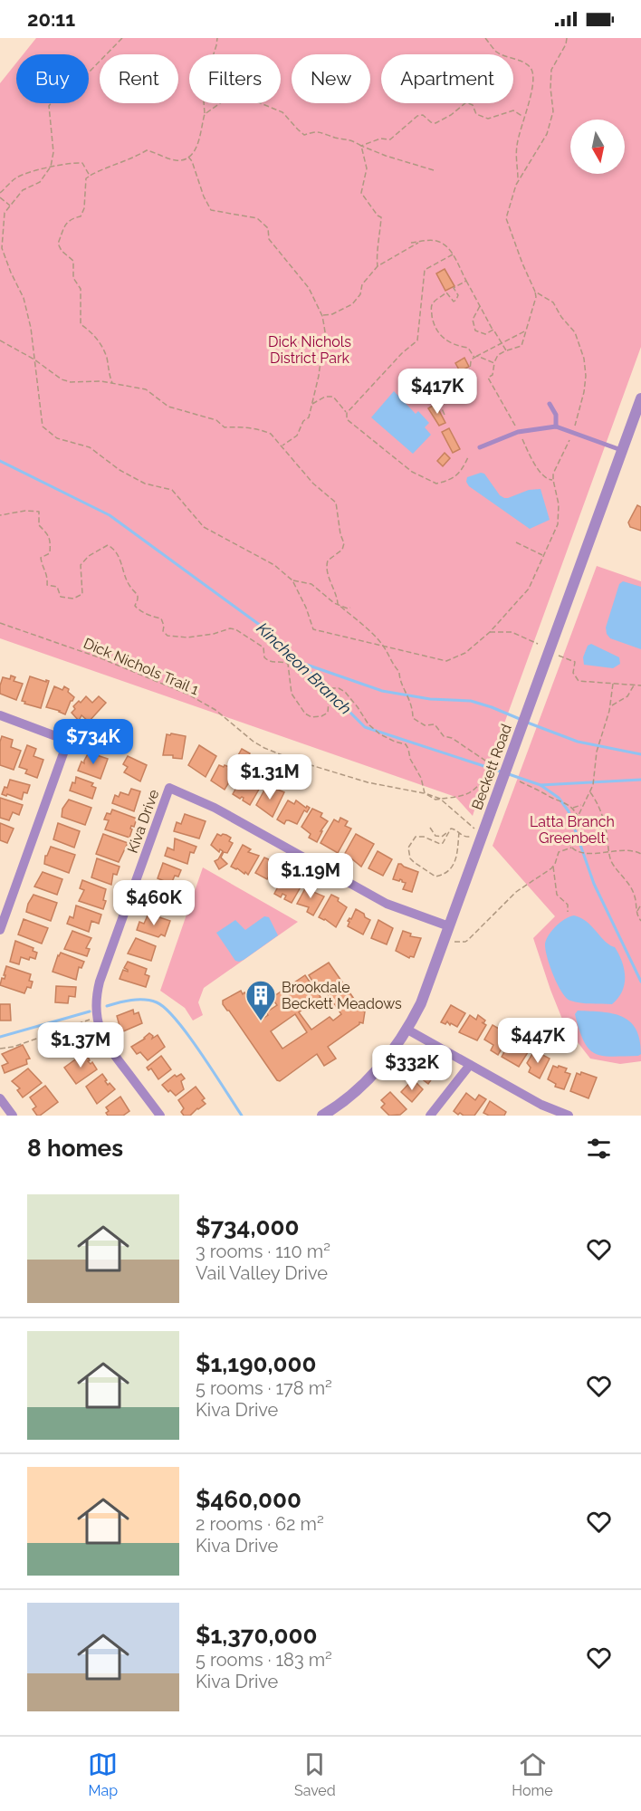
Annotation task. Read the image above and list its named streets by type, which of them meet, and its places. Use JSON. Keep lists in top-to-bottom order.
{
  "streets": {
    "street": ["Beckett Road", "Kiva Drive"],
    "path": ["Dick Nichols Trail 1"]
  },
  "crossings": [
    ["Beckett Road", "Kiva Drive"]
  ],
  "water": ["Kincheon Branch"],
  "parks": ["Dick Nichols District Park", "Latta Branch Greenbelt"],
  "places": {
    "building": ["Brookdale Beckett Meadows"]
  },
  "north": "bottom",
  "page": {
    "status": "20:11",
    "chip": [
      "Buy",
      "Rent",
      "Filters",
      "New",
      "Apartment"
    ],
    "price": [
      "$417K",
      "$734K",
      "$1.31M",
      "$1.19M",
      "$460K",
      "$447K",
      "$1.37M",
      "$332K"
    ],
    "heading": "8 homes",
    "list": [
      {
        "name": "$734,000",
        "note": "3 rooms · 110 m² · Vail Valley Drive"
      },
      {
        "name": "$1,190,000",
        "note": "5 rooms · 178 m² · Kiva Drive"
      },
      {
        "name": "$460,000",
        "note": "2 rooms · 62 m² · Kiva Drive"
      },
      {
        "name": "$1,370,000",
        "note": "5 rooms · 183 m² · Kiva Drive"
      }
    ],
    "tabs": ["Map", "Saved", "Home"]
  }
}
